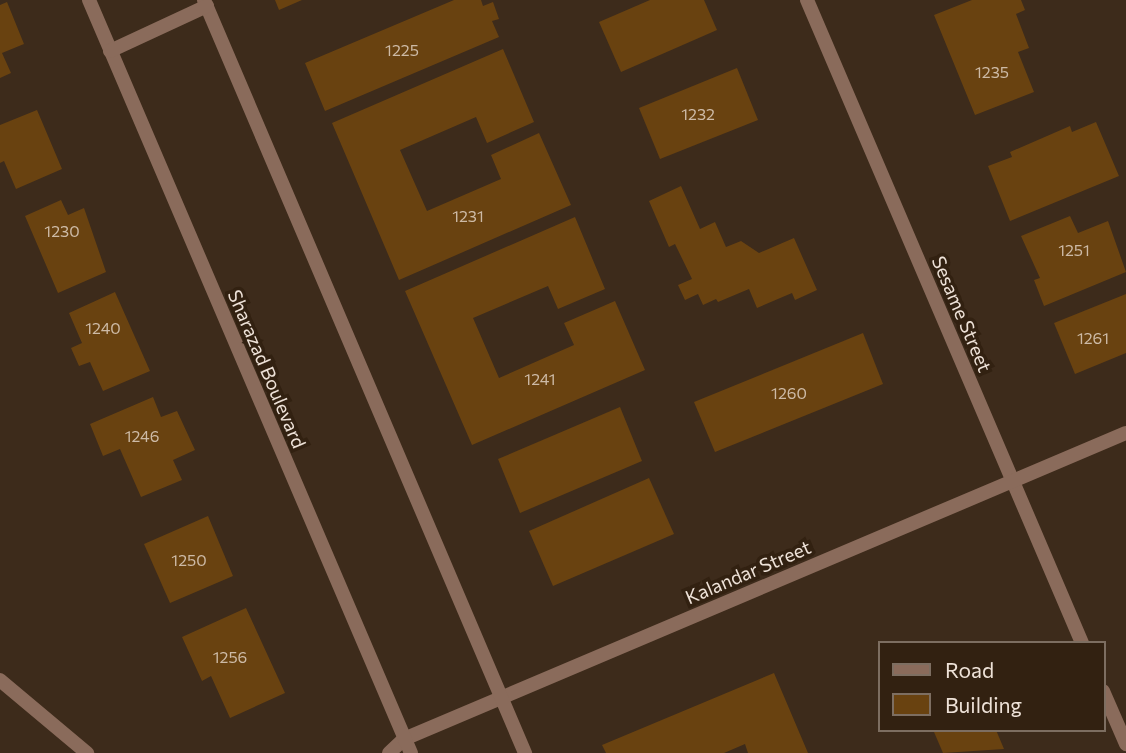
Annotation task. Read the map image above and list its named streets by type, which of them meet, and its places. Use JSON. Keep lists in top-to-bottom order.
{
  "streets": {
    "street": ["Sesame Street", "Sharazad Boulevard", "Kalandar Street"]
  },
  "crossings": [
    ["Sesame Street", "Kalandar Street"],
    ["Sharazad Boulevard", "Kalandar Street"]
  ],
  "house_numbers": [
    "1225",
    "1235",
    "1232",
    "1231",
    "1230",
    "1251",
    "1240",
    "1261",
    "1241",
    "1260",
    "1246",
    "1250",
    "1256"
  ],
  "legend": ["Road", "Building"]
}
